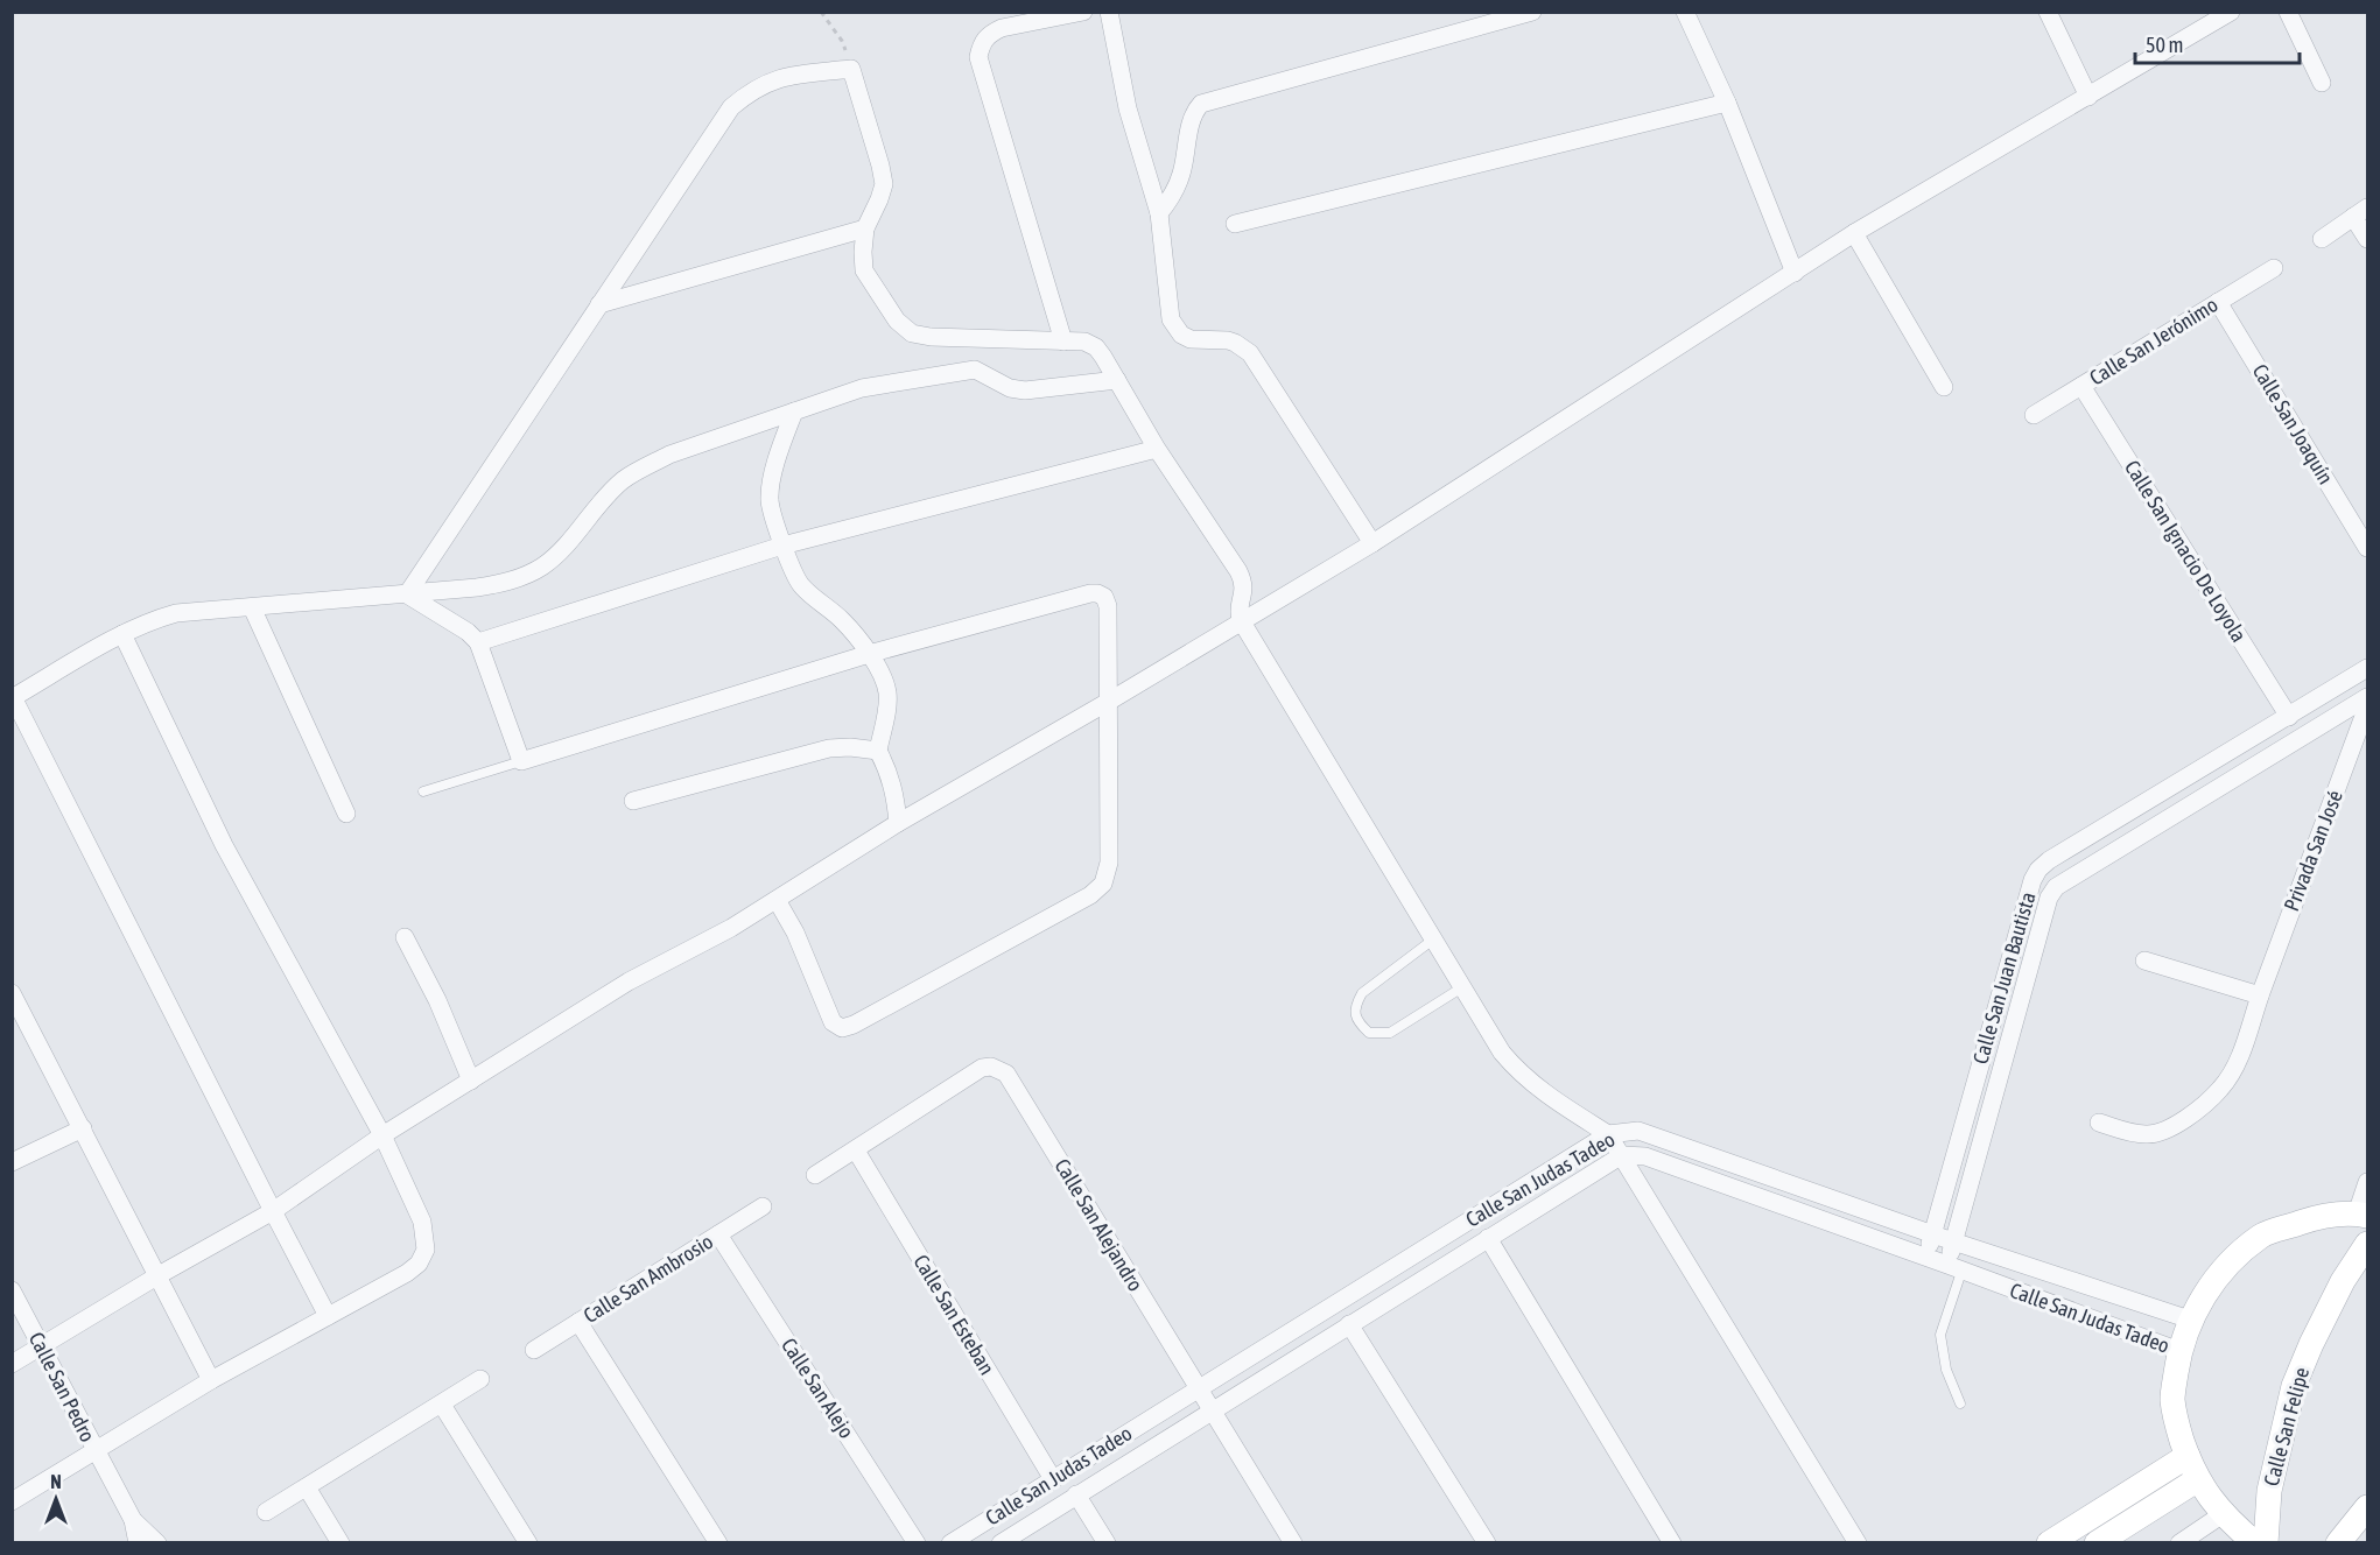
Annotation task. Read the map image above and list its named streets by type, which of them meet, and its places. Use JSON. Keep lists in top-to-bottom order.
{
  "streets": {
    "main road": ["Calle San Felipe"],
    "street": [
      "Calle San Jerónimo",
      "Calle San Joaquín",
      "Calle San Ignacio De Loyola",
      "Privada San José",
      "Calle San Juan Bautista",
      "Calle San Judas Tadeo",
      "Calle San Alejandro",
      "Calle San Ambrosio",
      "Calle San Esteban",
      "Calle San Pedro",
      "Calle San Alejo"
    ]
  },
  "crossings": [
    ["Calle San Jerónimo", "Calle San Joaquín"],
    ["Calle San Jerónimo", "Calle San Ignacio De Loyola"],
    ["Calle San Ignacio De Loyola", "Calle San Juan Bautista"],
    ["Calle San Juan Bautista", "Calle San Judas Tadeo"],
    ["Calle San Judas Tadeo", "Calle San Alejandro"],
    ["Calle San Judas Tadeo", "Calle San Esteban"],
    ["Calle San Alejandro", "Calle San Esteban"],
    ["Calle San Ambrosio", "Calle San Alejo"]
  ],
  "scale_bar": "50 m",
  "north": "top"
}
